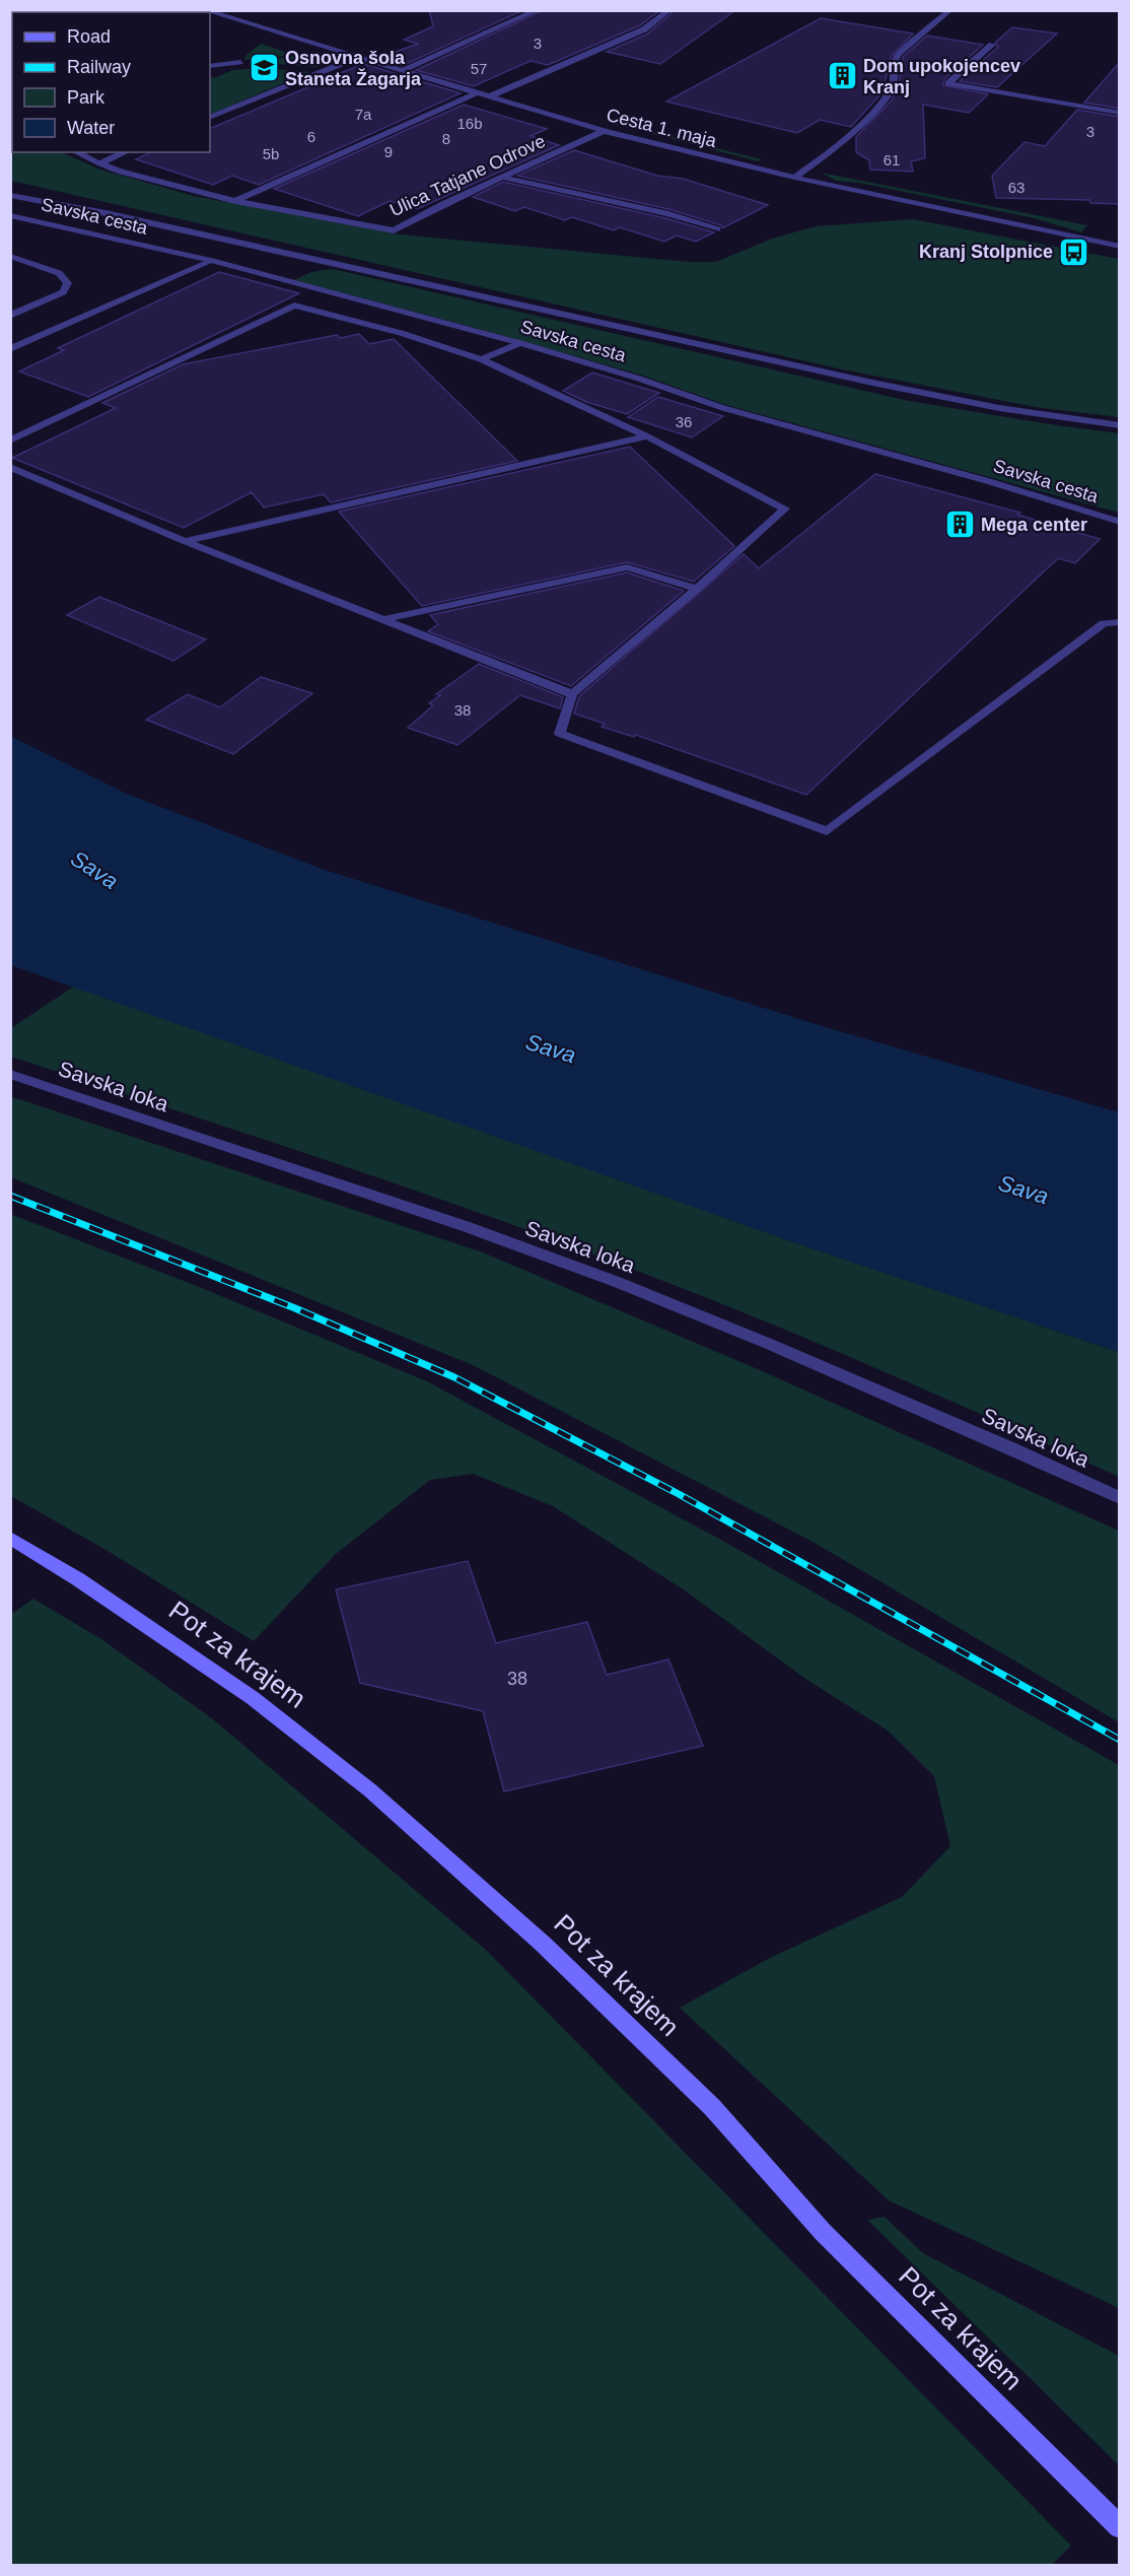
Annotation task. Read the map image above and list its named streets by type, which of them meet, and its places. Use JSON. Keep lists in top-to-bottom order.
{
  "streets": {
    "street": [
      "Cesta 1. maja",
      "Ulica Tatjane Odrove",
      "Savska cesta",
      "Savska loka",
      "Pot za krajem"
    ]
  },
  "crossings": [
    ["Cesta 1. maja", "Ulica Tatjane Odrove"]
  ],
  "water": ["Sava"],
  "places": {
    "school or university": ["Osnovna šola Staneta Žagarja"],
    "building": ["Dom upokojencev Kranj", "Mega center"],
    "bus stop": ["Kranj Stolpnice"]
  },
  "house_numbers": [
    "3",
    "57",
    "7a",
    "16b",
    "3",
    "6",
    "8",
    "9",
    "5b",
    "61",
    "63",
    "36",
    "38",
    "38"
  ],
  "legend": [
    "Road",
    "Railway",
    "Park",
    "Water"
  ]
}
